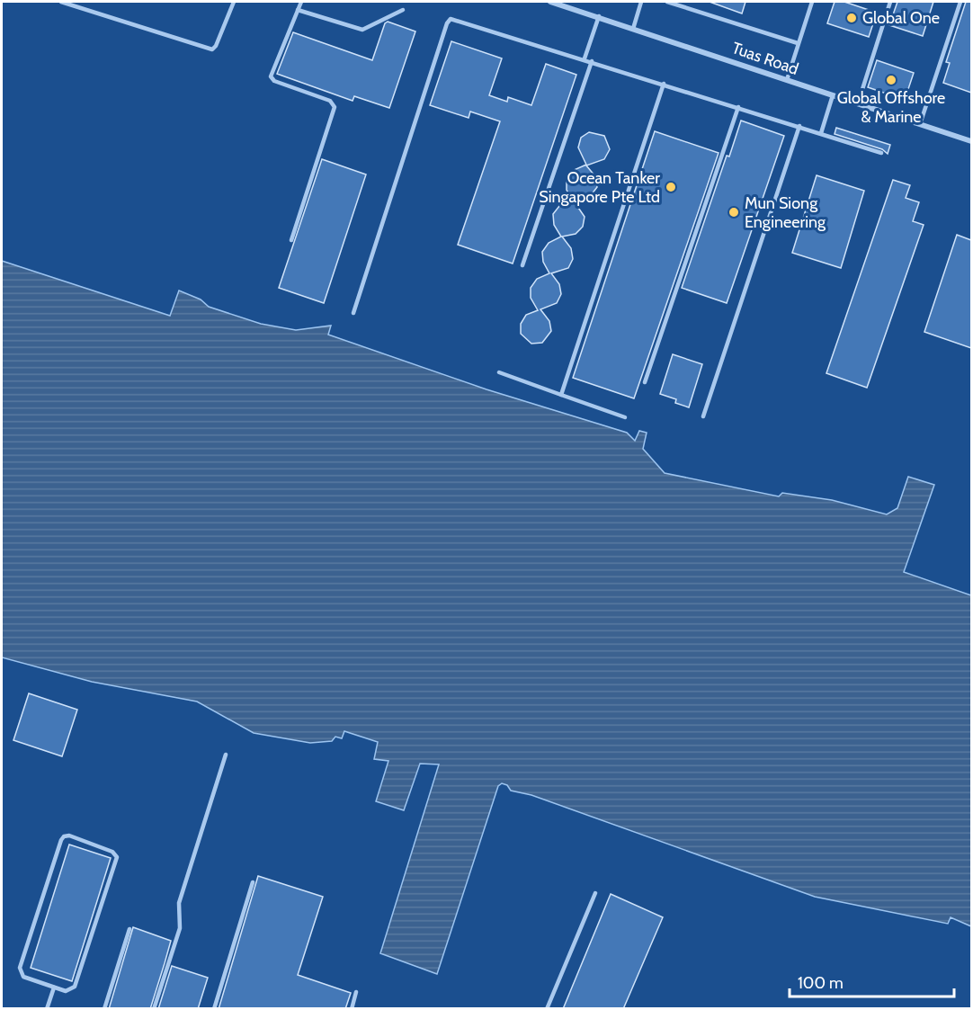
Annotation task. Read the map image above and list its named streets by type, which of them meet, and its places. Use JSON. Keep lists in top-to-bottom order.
{
  "streets": {
    "street": ["Tuas Road"]
  },
  "places": [
    "Global One",
    "Global Offshore & Marine",
    "Ocean Tanker Singapore Pte Ltd",
    "Mun Siong Engineering"
  ],
  "scale_bar": "100 m"
}
